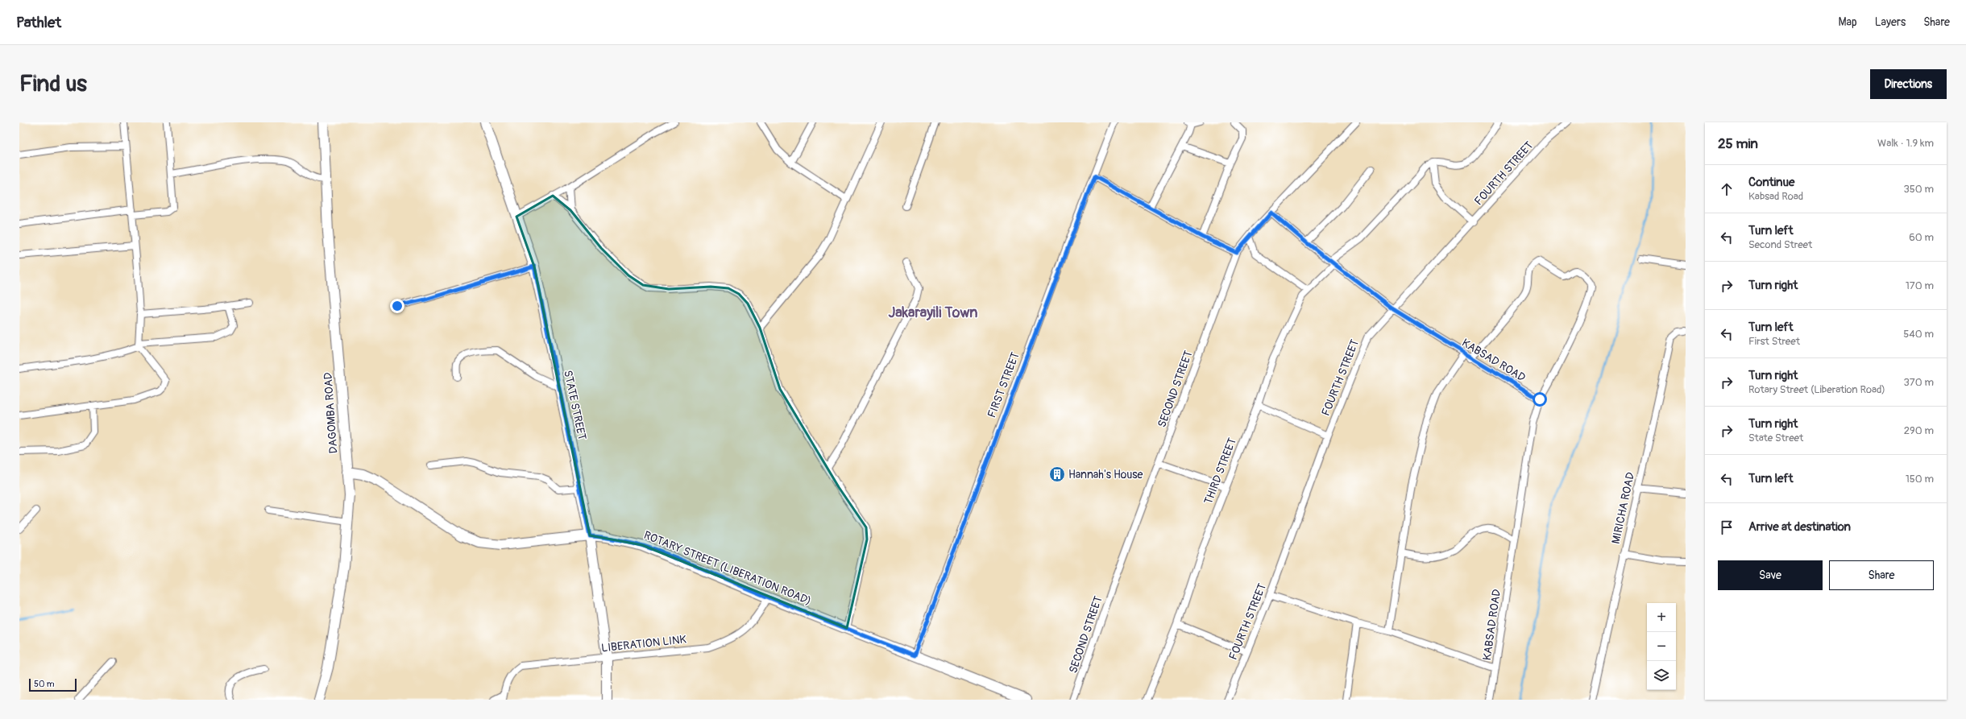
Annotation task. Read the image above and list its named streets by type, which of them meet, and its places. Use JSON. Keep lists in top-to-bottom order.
{
  "streets": {
    "street": [
      "FOURTH STREET",
      "KABSAD ROAD",
      "FIRST STREET",
      "SECOND STREET",
      "STATE STREET",
      "DAGOMBA ROAD",
      "THIRD STREET",
      "MIRICHA ROAD",
      "ROTARY STREET (LIBERATION ROAD)",
      "LIBERATION LINK"
    ]
  },
  "crossings": [
    ["FOURTH STREET", "KABSAD ROAD"],
    ["KABSAD ROAD", "SECOND STREET"],
    ["KABSAD ROAD", "THIRD STREET"],
    ["FIRST STREET", "ROTARY STREET (LIBERATION ROAD)"],
    ["STATE STREET", "ROTARY STREET (LIBERATION ROAD)"],
    ["STATE STREET", "LIBERATION LINK"],
    ["DAGOMBA ROAD", "ROTARY STREET (LIBERATION ROAD)"],
    ["ROTARY STREET (LIBERATION ROAD)", "LIBERATION LINK"]
  ],
  "districts": ["Jakarayili Town"],
  "places": {
    "building": ["Hannah's House"]
  },
  "scale_bar": "50 m",
  "page": {
    "header": "Pathlet",
    "nav": ["Map", "Layers", "Share"],
    "buttons": [
      "Directions",
      ["Save", "Share"]
    ],
    "title": "Find us",
    "heading": ["25 min", "Walk · 1.9 km"],
    "list": [
      ["Continue", "Kabsad Road", "350 m"],
      ["Turn left", "Second Street", "60 m"],
      ["Turn right", "170 m"],
      ["Turn left", "First Street", "540 m"],
      ["Turn right", "Rotary Street (Liberation Road)", "370 m"],
      ["Turn right", "State Street", "290 m"],
      ["Turn left", "150 m"],
      "Arrive at destination"
    ],
    "map_buttons": ["+", "−"],
    "scale": "50 m"
  }
}
